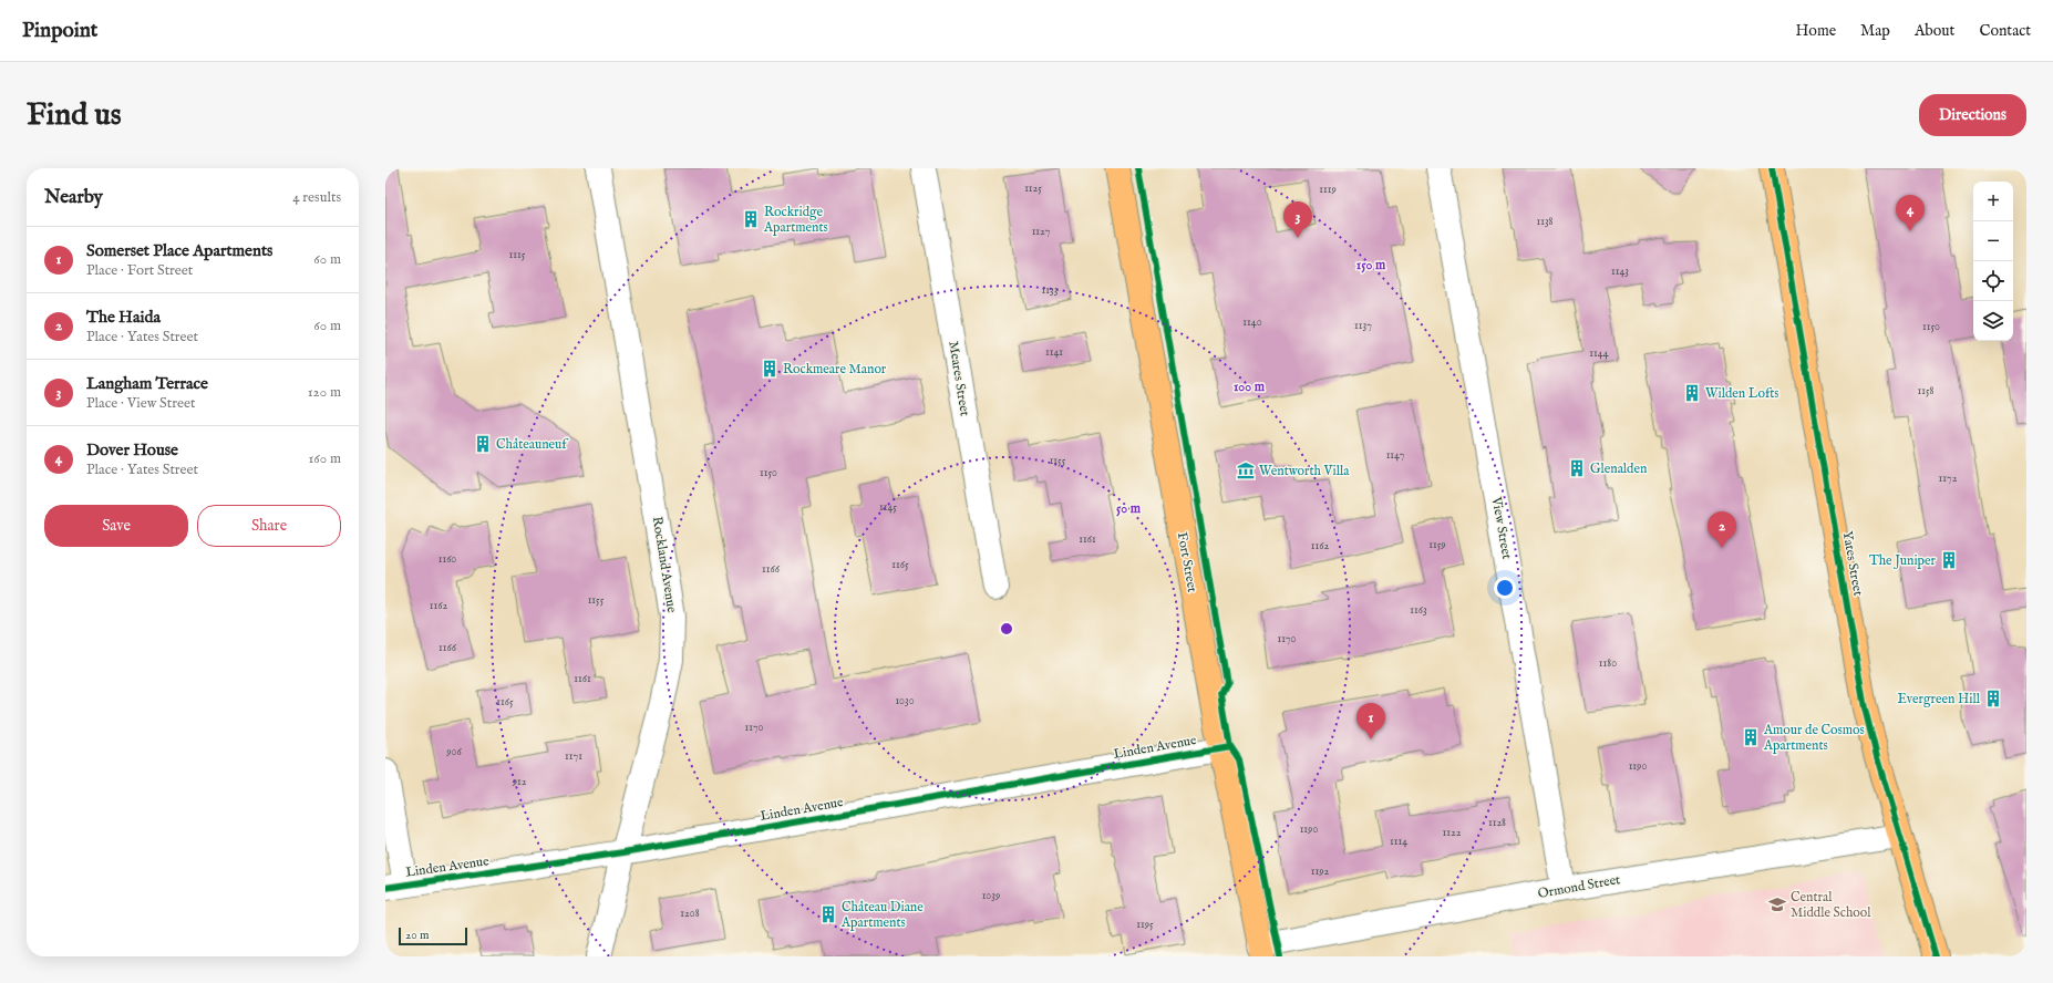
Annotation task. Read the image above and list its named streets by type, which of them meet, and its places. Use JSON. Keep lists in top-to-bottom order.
{
  "streets": {
    "main road": ["Fort Street", "Yates Street"],
    "street": [
      "Meares Street",
      "View Street",
      "Rockland Avenue",
      "Linden Avenue",
      "Ormond Street"
    ]
  },
  "crossings": [
    ["View Street", "Ormond Street"],
    ["Fort Street", "Linden Avenue"],
    ["Fort Street", "Ormond Street"],
    ["Yates Street", "Ormond Street"],
    ["Rockland Avenue", "Linden Avenue"]
  ],
  "places": {
    "building": [
      "Rockridge Apartments",
      "Rockmeare Manor",
      "Wilden Lofts",
      "Châteauneuf",
      "Glenalden",
      "The Juniper",
      "Evergreen Hill",
      "Amour de Cosmos Apartments",
      "Château Diane Apartments"
    ],
    "museum": ["Wentworth Villa"],
    "school or university": ["Central Middle School"]
  },
  "house_numbers": [
    "1125",
    "1119",
    "1138",
    "1127",
    "1115",
    "1143",
    "1133",
    "1140",
    "1137",
    "1150",
    "1141",
    "1144",
    "1158",
    "1147",
    "1155",
    "1150",
    "1172",
    "1145",
    "1161",
    "1159",
    "1162",
    "1160",
    "1165",
    "1166",
    "1155",
    "1162",
    "1163",
    "1170",
    "1166",
    "1180",
    "1161",
    "1030",
    "1165",
    "1170",
    "906",
    "1171",
    "1190",
    "912",
    "1128",
    "1190",
    "1122",
    "1114",
    "1192",
    "1039",
    "1208",
    "1195"
  ],
  "scale_bar": "20 m",
  "page": {
    "header": "Pinpoint",
    "nav": [
      "Home",
      "Map",
      "About",
      "Contact"
    ],
    "buttons": [
      "Directions",
      ["Save", "Share"]
    ],
    "title": "Find us",
    "heading": ["Nearby", "4 results"],
    "map_buttons": ["+", "−"],
    "pins": [
      "4",
      "3",
      "2",
      "1"
    ],
    "list": [
      {
        "mark": "1",
        "name": "Somerset Place Apartments",
        "note": "Place · Fort Street",
        "value": "60 m"
      },
      {
        "mark": "2",
        "name": "The Haida",
        "note": "Place · Yates Street",
        "value": "60 m"
      },
      {
        "mark": "3",
        "name": "Langham Terrace",
        "note": "Place · View Street",
        "value": "120 m"
      },
      {
        "mark": "4",
        "name": "Dover House",
        "note": "Place · Yates Street",
        "value": "160 m"
      }
    ],
    "scale": "20 m"
  },
  "rings": ["150 m", "100 m", "50 m"]
}
